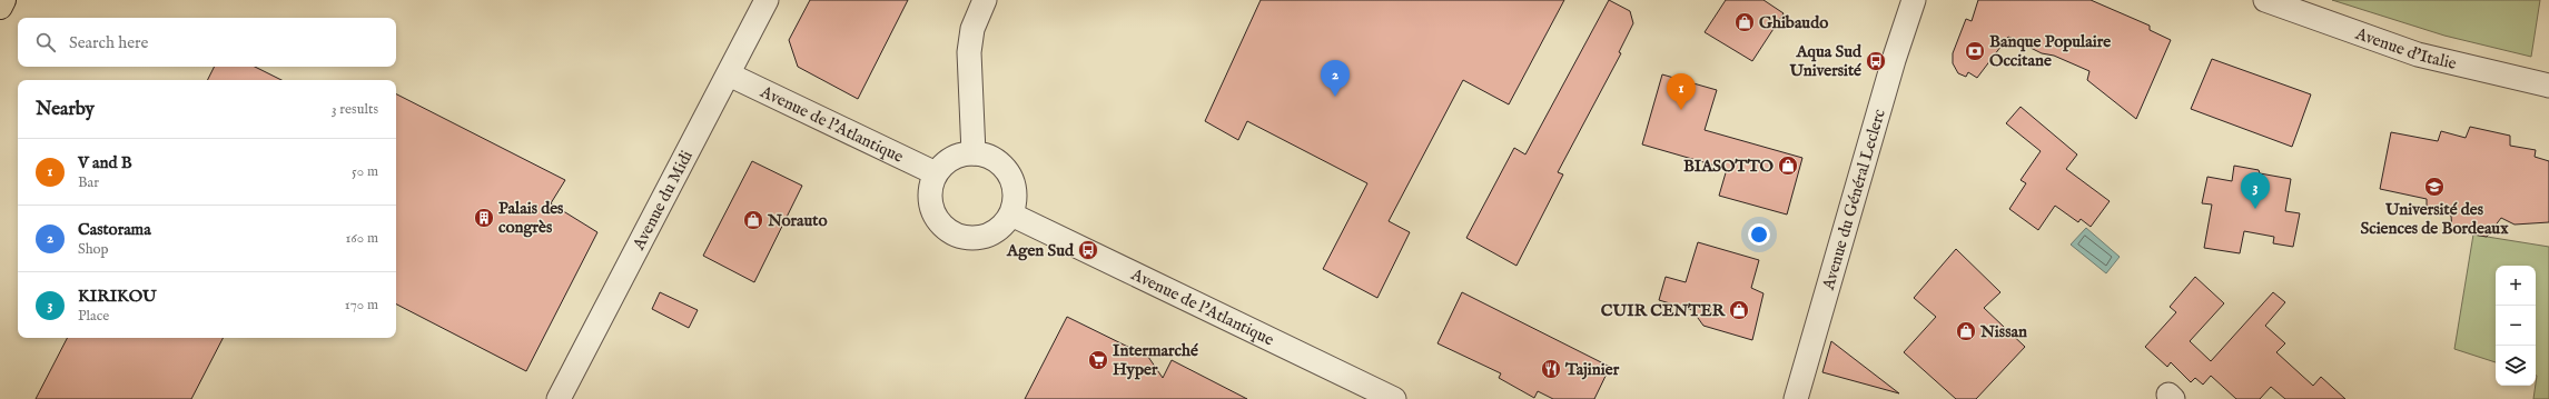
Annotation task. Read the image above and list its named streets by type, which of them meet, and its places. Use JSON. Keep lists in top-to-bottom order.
{
  "streets": {
    "street": [
      "Avenue d'Italie",
      "Avenue de l'Atlantique",
      "Avenue du Midi",
      "Avenue du Général Leclerc"
    ]
  },
  "crossings": [
    ["Avenue de l'Atlantique", "Avenue du Midi"]
  ],
  "places": {
    "shop": [
      "Ghibaudo",
      "BIASOTTO",
      "Norauto",
      "CUIR CENTER",
      "Nissan"
    ],
    "bank": ["Banque Populaire Occitane"],
    "bus stop": ["Aqua Sud Université", "Agen Sud"],
    "school or university": ["Université des Sciences de Bordeaux"],
    "building": ["Palais des congrès"],
    "supermarket": ["Intermarché Hyper"],
    "restaurant": ["Tajinier"]
  },
  "page": {
    "search": "Search here",
    "pins": ["2", "1", "3"],
    "heading": ["Nearby", "3 results"],
    "list": [
      {
        "mark": "1",
        "name": "V and B",
        "note": "Bar",
        "value": "50 m"
      },
      {
        "mark": "2",
        "name": "Castorama",
        "note": "Shop",
        "value": "160 m"
      },
      {
        "mark": "3",
        "name": "KIRIKOU",
        "note": "Place",
        "value": "170 m"
      }
    ],
    "map_buttons": ["+", "−"]
  }
}
